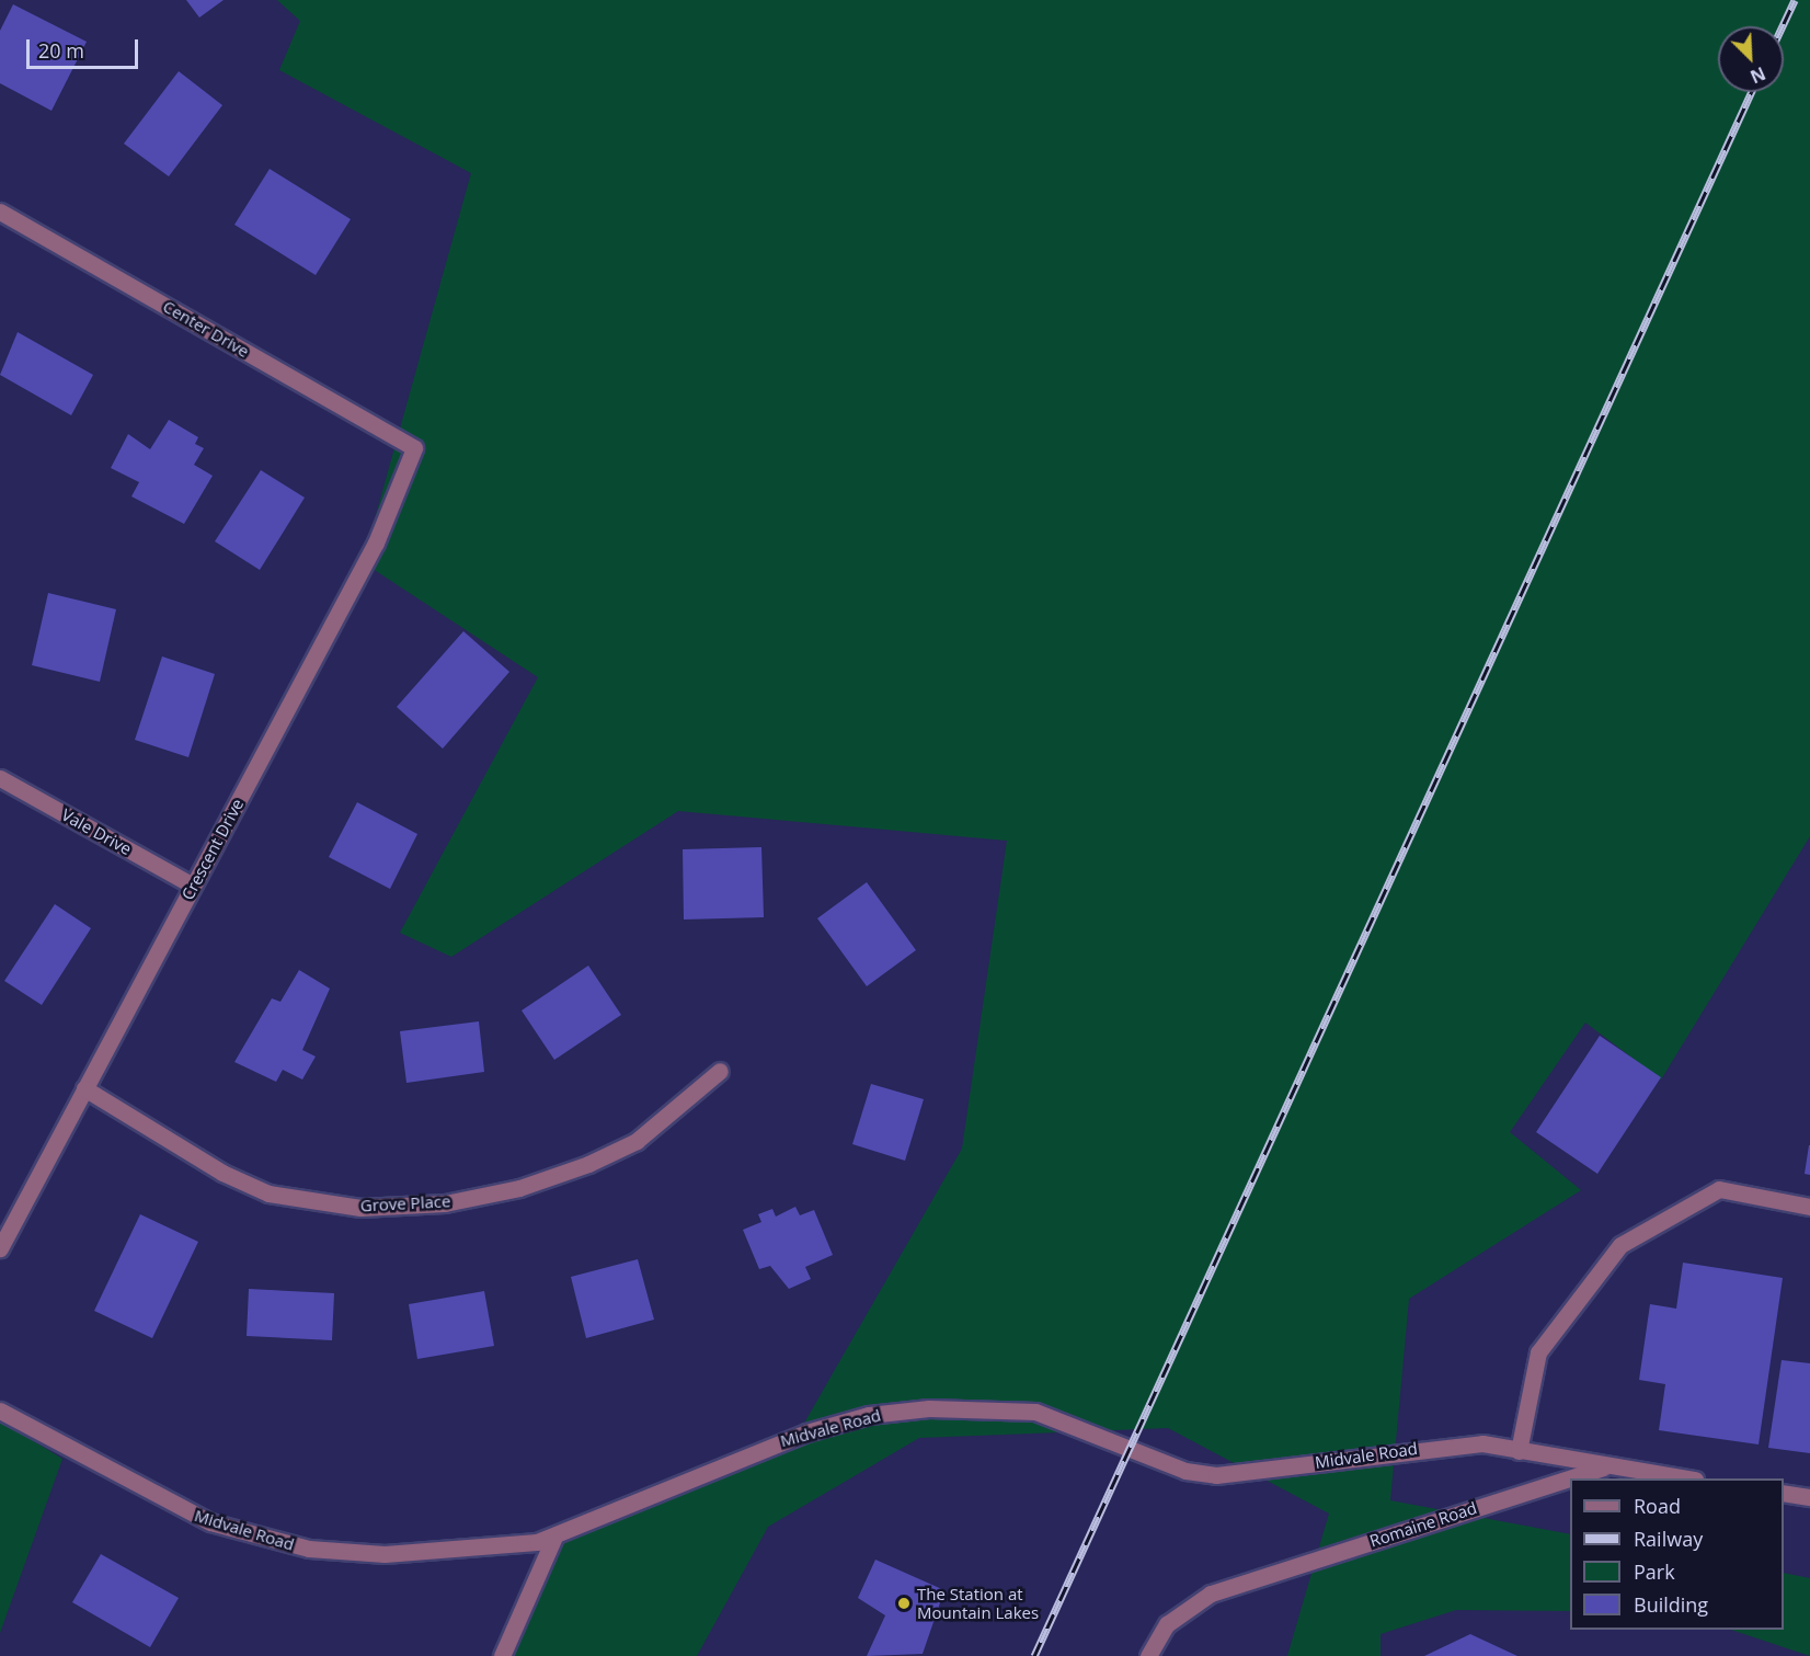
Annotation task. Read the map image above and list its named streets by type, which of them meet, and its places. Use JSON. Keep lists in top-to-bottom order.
{
  "streets": {
    "street": [
      "Center Drive",
      "Vale Drive",
      "Crescent Drive",
      "Grove Place",
      "Midvale Road",
      "Romaine Road"
    ]
  },
  "crossings": [
    ["Center Drive", "Crescent Drive"],
    ["Vale Drive", "Crescent Drive"],
    ["Crescent Drive", "Grove Place"],
    ["Midvale Road", "Romaine Road"]
  ],
  "places": ["The Station at Mountain Lakes"],
  "legend": [
    "Road",
    "Railway",
    "Park",
    "Building"
  ],
  "scale_bar": "20 m",
  "north": "bottom right"
}
